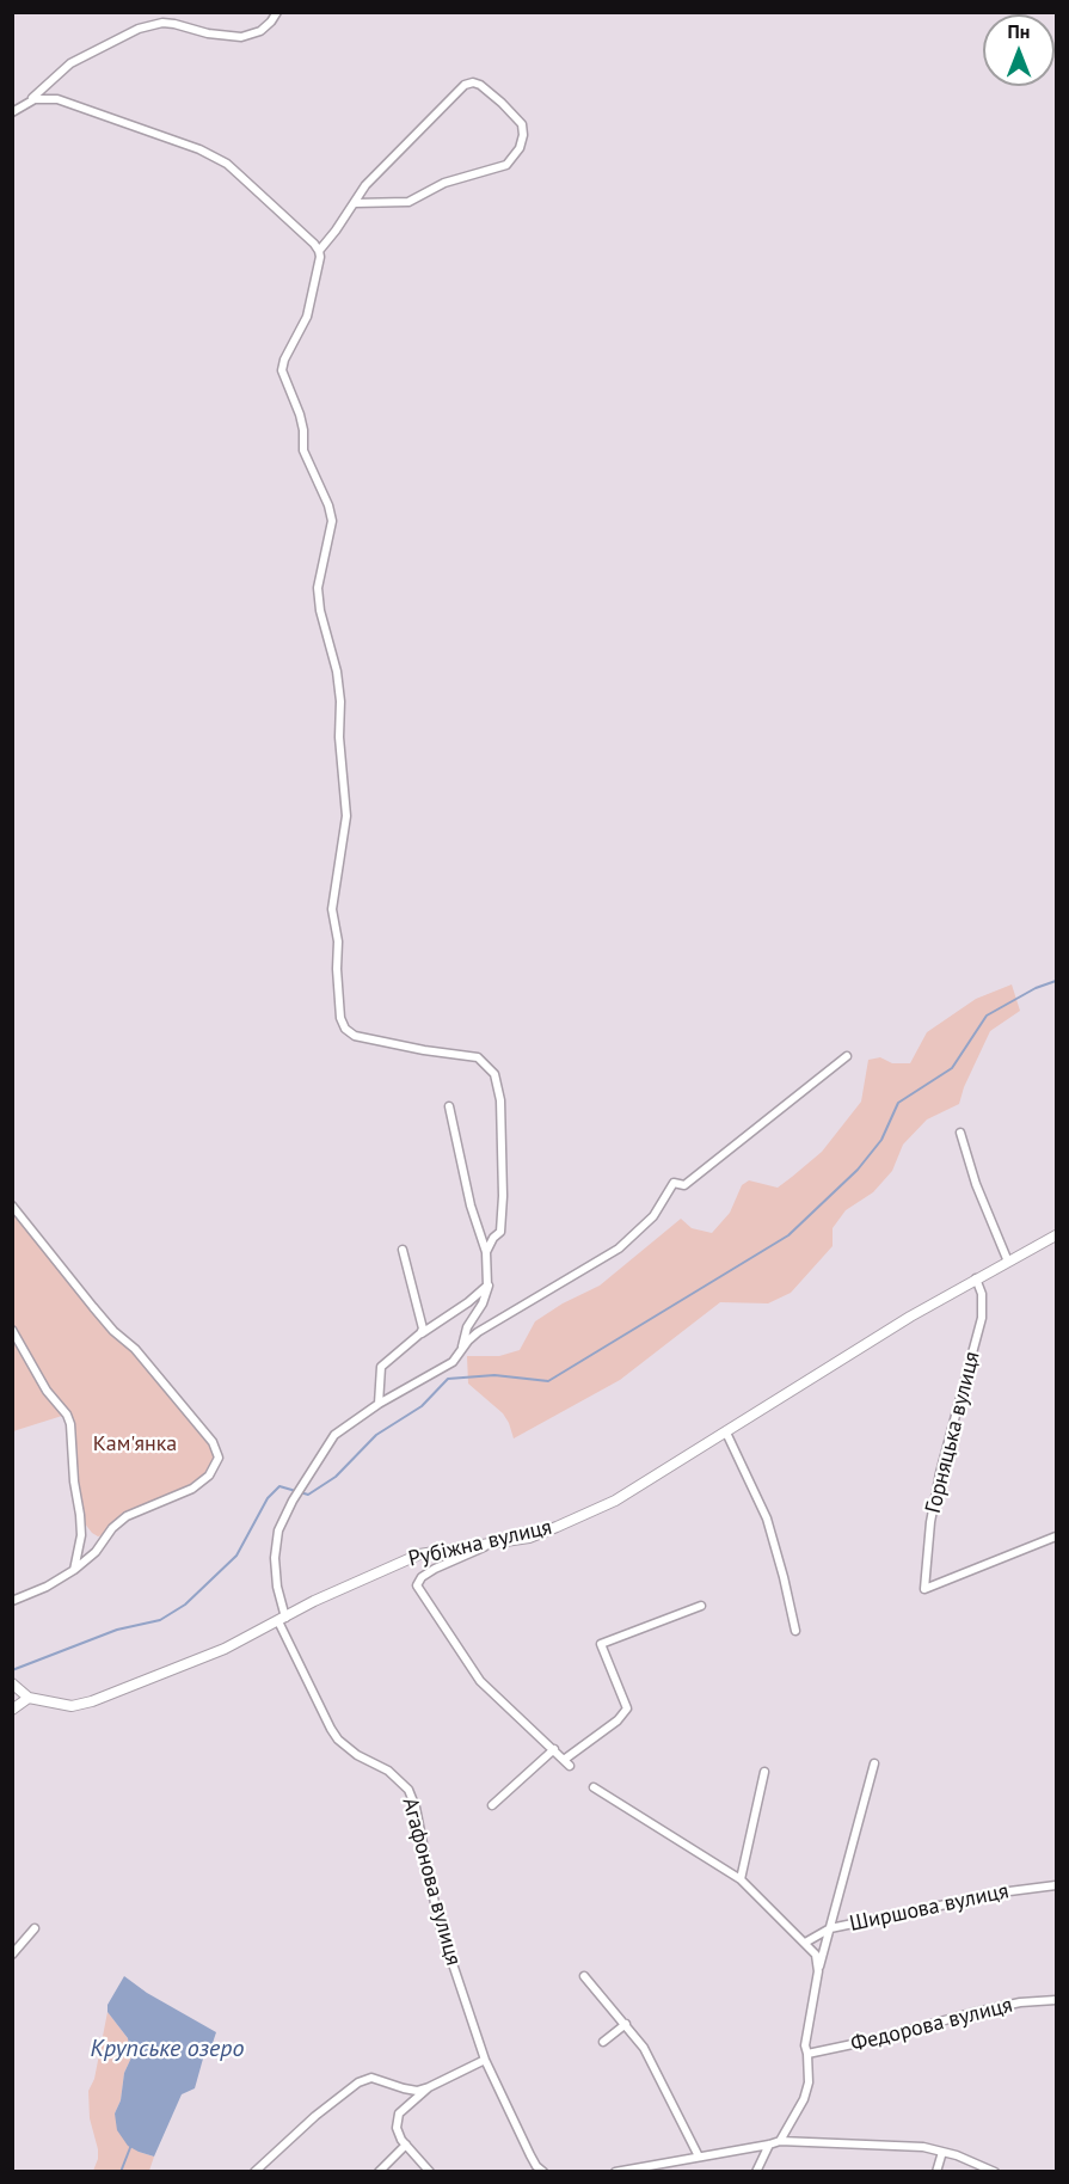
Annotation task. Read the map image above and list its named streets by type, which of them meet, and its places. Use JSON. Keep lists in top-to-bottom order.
{
  "streets": {
    "street": [
      "Горняцька вулиця",
      "Рубіжна вулиця",
      "Агафонова вулиця",
      "Ширшова вулиця",
      "Федорова вулиця"
    ]
  },
  "crossings": [
    ["Горняцька вулиця", "Рубіжна вулиця"],
    ["Рубіжна вулиця", "Агафонова вулиця"]
  ],
  "water": ["Крупське озеро"],
  "parks": ["Кам'янка"],
  "north": "top"
}
